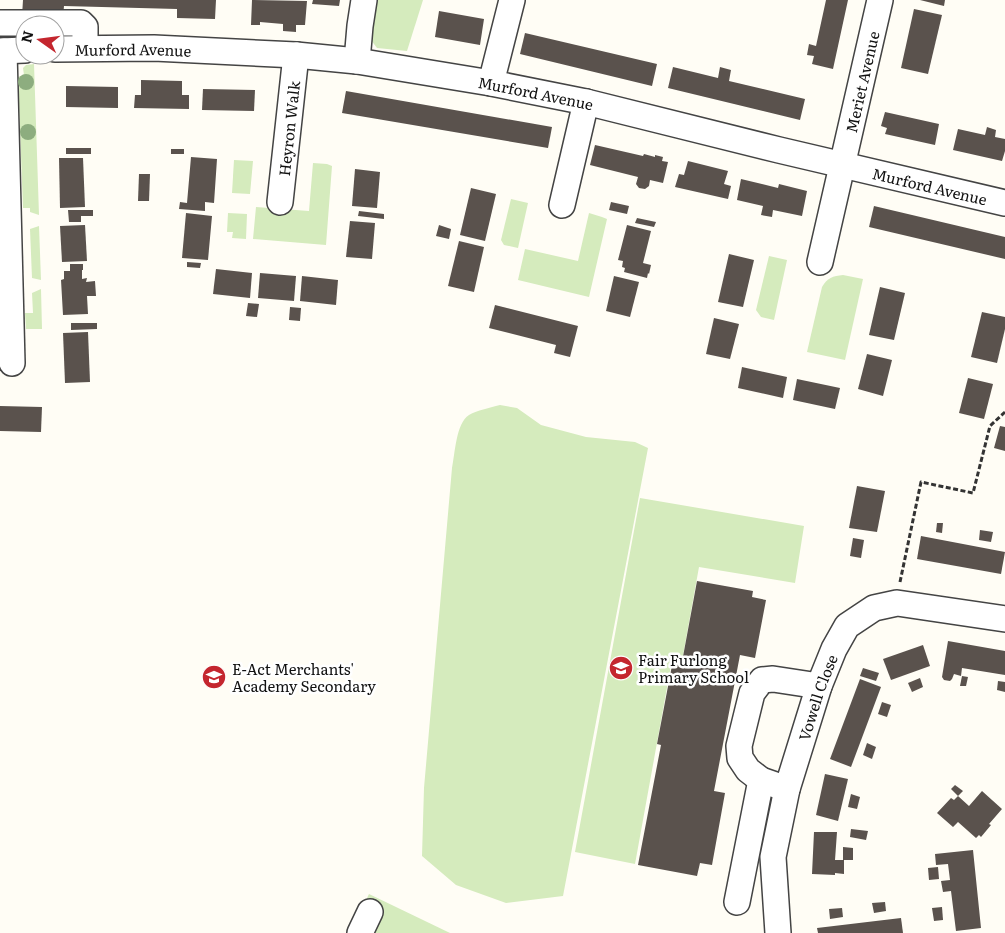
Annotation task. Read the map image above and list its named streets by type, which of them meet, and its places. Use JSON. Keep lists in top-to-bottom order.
{
  "streets": {
    "street": [
      "Murford Avenue",
      "Meriet Avenue",
      "Heyron Walk",
      "Vowell Close"
    ]
  },
  "crossings": [
    ["Murford Avenue", "Meriet Avenue"],
    ["Murford Avenue", "Heyron Walk"]
  ],
  "places": {
    "school or university": ["Fair Furlong Primary School", "E-Act Merchants' Academy Secondary"]
  },
  "north": "left"
}
